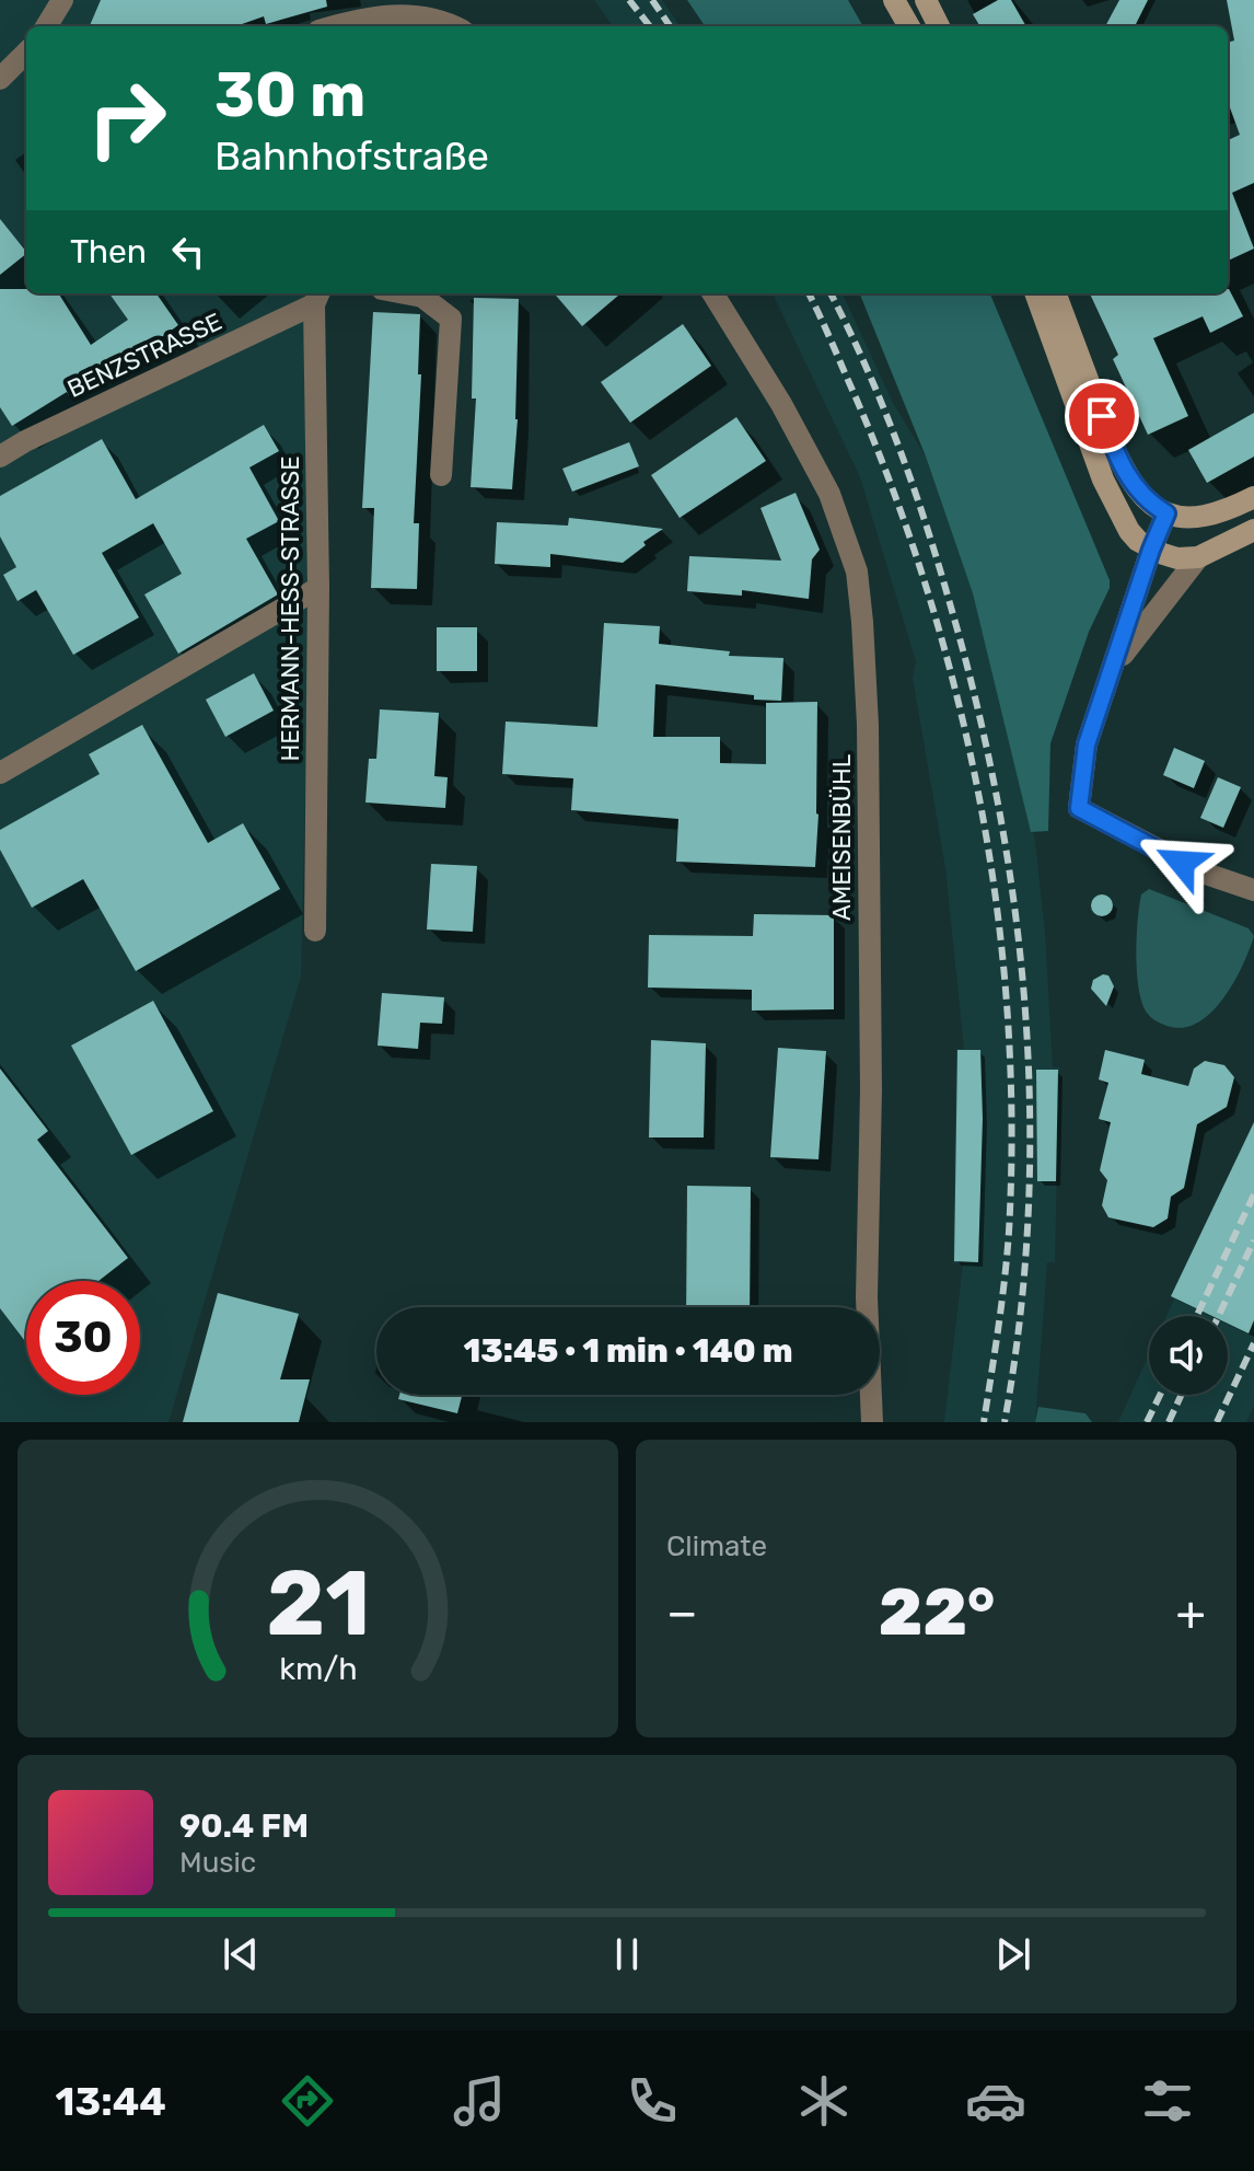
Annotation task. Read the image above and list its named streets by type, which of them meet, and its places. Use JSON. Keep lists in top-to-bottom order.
{
  "streets": {
    "street": ["BENZSTRASSE", "HERMANN-HESS-STRASSE", "AMEISENBÜHL"]
  },
  "crossings": [
    ["BENZSTRASSE", "HERMANN-HESS-STRASSE"]
  ],
  "page": {
    "turn": ["30 m", "Bahnhofstraße"],
    "then": "Then",
    "limit": "30",
    "trip": "13:45 · 1 min · 140 m",
    "tile": "Climate",
    "heat": ["−", "22°", "+"],
    "song": ["90.4 FM", "Music"],
    "tabs": "13:44",
    "gauge": ["21", "km/h"]
  }
}
